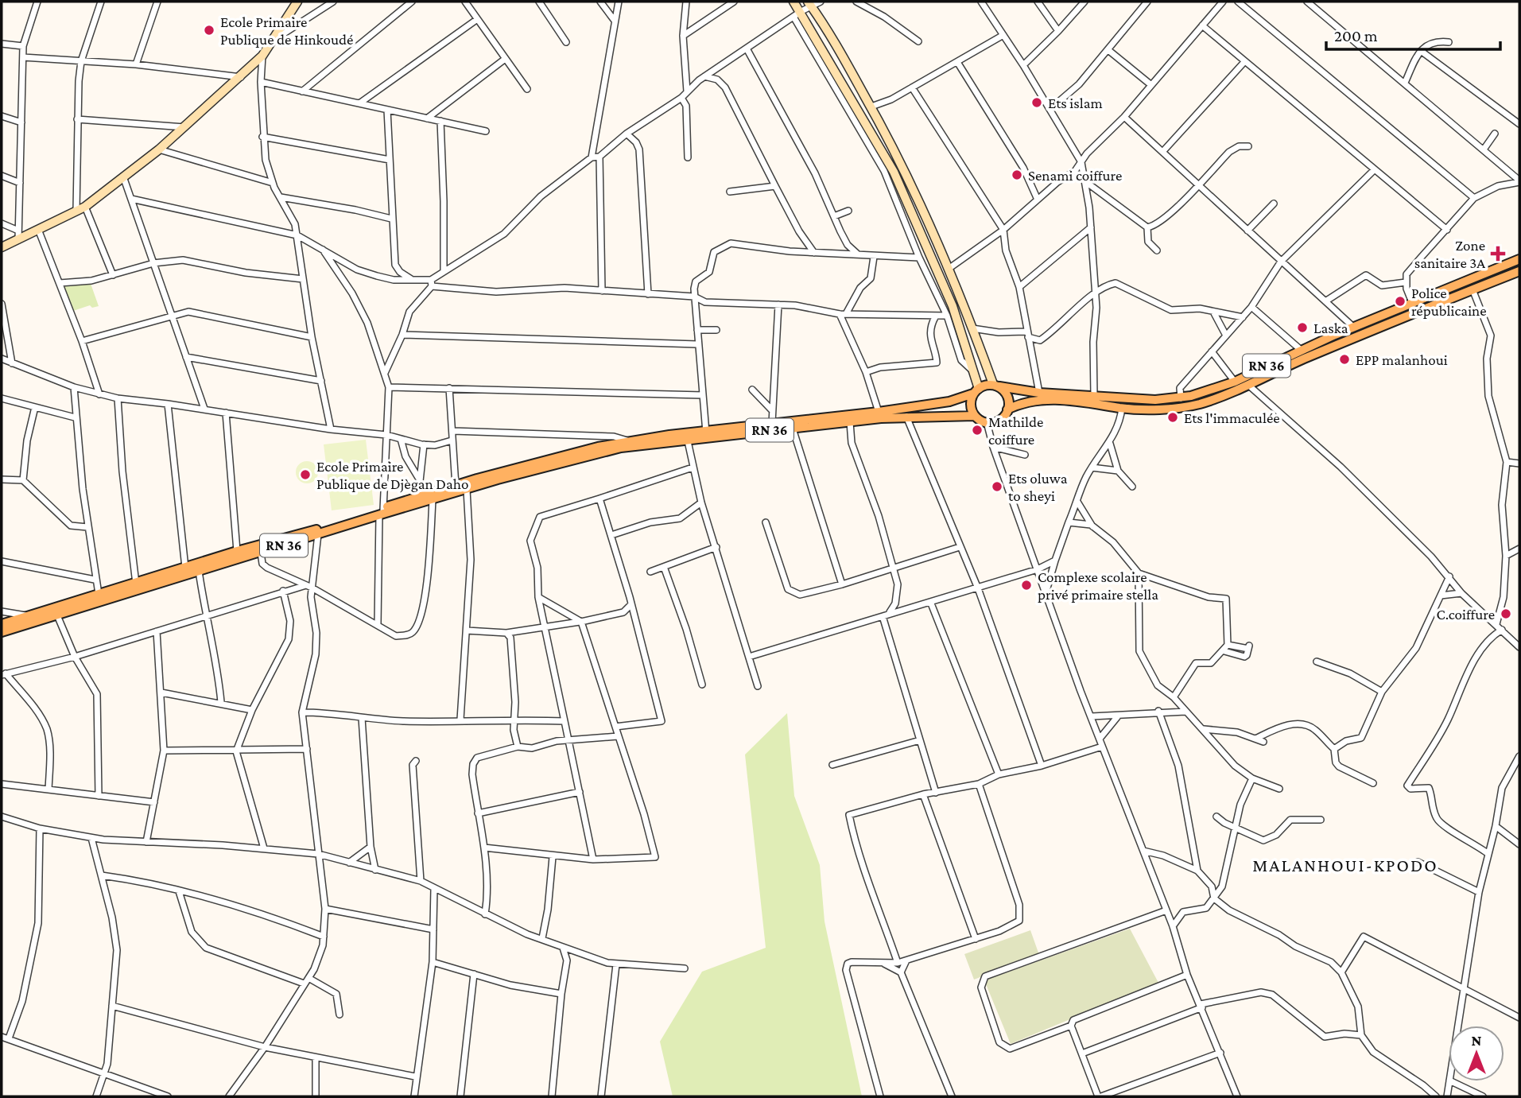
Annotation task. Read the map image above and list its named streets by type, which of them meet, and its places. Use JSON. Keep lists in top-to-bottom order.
{
  "streets": {
    "main road": ["RN 36"]
  },
  "districts": ["MALANHOUI-KPODO"],
  "places": {
    "other": [
      "Ecole Primaire Publique de Hinkoudé",
      "Ets islam",
      "Senami coiffure",
      "Police républicaine",
      "Laska",
      "EPP malanhoui",
      "Ets l'immaculée",
      "Mathilde coiffure",
      "Ecole Primaire Publique de Djègan Daho",
      "Ets oluwa to sheyi",
      "Complexe scolaire privé primaire stella",
      "C.coiffure"
    ],
    "health": ["Zone sanitaire 3A"]
  },
  "scale_bar": "200 m",
  "north": "top"
}
